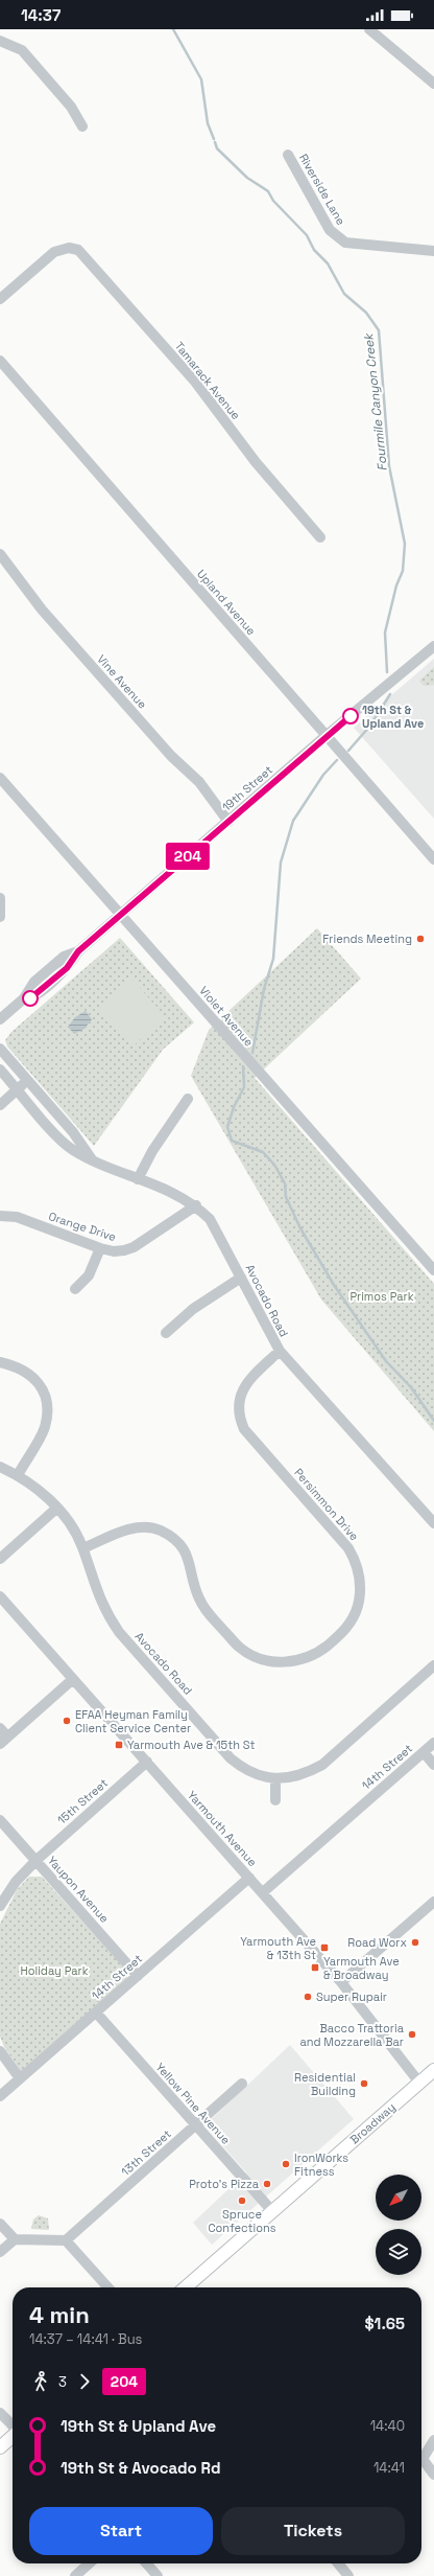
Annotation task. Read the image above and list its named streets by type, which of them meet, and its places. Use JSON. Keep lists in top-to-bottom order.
{
  "streets": {
    "main road": ["Broadway"],
    "street": [
      "Riverside Lane",
      "Tamarack Avenue",
      "Upland Avenue",
      "Vine Avenue",
      "19th Street",
      "Violet Avenue",
      "Orange Drive",
      "Avocado Road",
      "Persimmon Drive",
      "14th Street",
      "15th Street",
      "Yarmouth Avenue",
      "Yaupon Avenue",
      "Yellow Pine Avenue",
      "13th Street"
    ]
  },
  "crossings": [
    ["Upland Avenue", "19th Street"],
    ["Vine Avenue", "19th Street"],
    ["19th Street", "Violet Avenue"],
    ["Orange Drive", "Avocado Road"],
    ["Avocado Road", "Persimmon Drive"],
    ["14th Street", "Yarmouth Avenue"],
    ["14th Street", "Yaupon Avenue"],
    ["14th Street", "Yellow Pine Avenue"],
    ["15th Street", "Yarmouth Avenue"],
    ["15th Street", "Yaupon Avenue"],
    ["Yarmouth Avenue", "Broadway"],
    ["Yellow Pine Avenue", "Broadway"],
    ["Yellow Pine Avenue", "13th Street"]
  ],
  "water": ["Fourmile Canyon Creek"],
  "parks": ["Primos Park", "Holiday Park"],
  "places": {
    "other": [
      "19th St & Upland Ave",
      "Friends Meeting",
      "EFAA Heyman Family Client Service Center",
      "Road Worx",
      "Super Rupair",
      "Bacco Trattoria and Mozzarella Bar",
      "Residential Building",
      "IronWorks Fitness",
      "Proto's Pizza",
      "Spruce Confections"
    ],
    "transit": ["Yarmouth Ave & 15th St", "Yarmouth Ave & 13th St", "Yarmouth Ave & Broadway"]
  },
  "lines": ["bus line 204"],
  "north": "bottom left",
  "page": {
    "status": "14:37",
    "on_map": "204",
    "heading": ["4 min", "14:37 – 14:41 · Bus", "$1.65"],
    "legs": ["3", "204"],
    "list": [
      {
        "name": "19th St & Upland Ave",
        "value": "14:40"
      },
      {
        "name": "19th St & Avocado Rd",
        "value": "14:41"
      }
    ],
    "buttons": ["Start", "Tickets"]
  }
}
